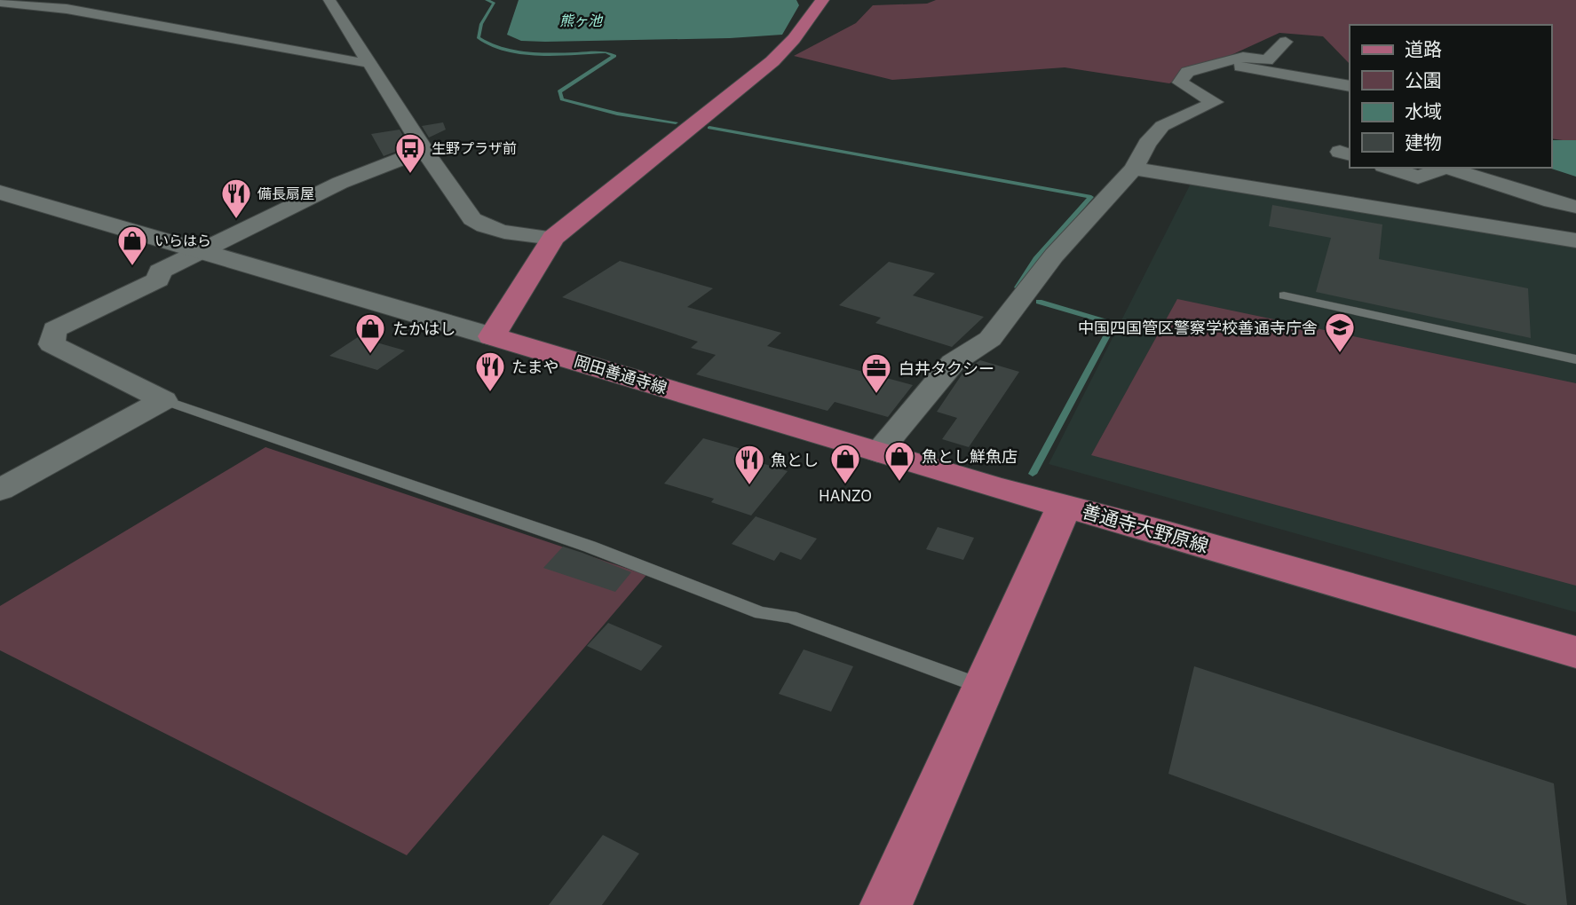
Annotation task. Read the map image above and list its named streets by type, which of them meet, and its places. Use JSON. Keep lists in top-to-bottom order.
{
  "streets": {
    "main road": ["岡田善通寺線", "善通寺大野原線"]
  },
  "crossings": [
    ["岡田善通寺線", "善通寺大野原線"]
  ],
  "water": ["熊ヶ池"],
  "places": {
    "bus stop": ["生野プラザ前"],
    "restaurant": ["備長扇屋", "たまや", "魚とし"],
    "shop": [
      "いらはら",
      "たかはし",
      "魚とし鮮魚店",
      "HANZO"
    ],
    "school or university": ["中国四国管区警察学校善通寺庁舎"],
    "office": ["白井タクシー"]
  },
  "legend": [
    "道路",
    "公園",
    "水域",
    "建物"
  ]
}
